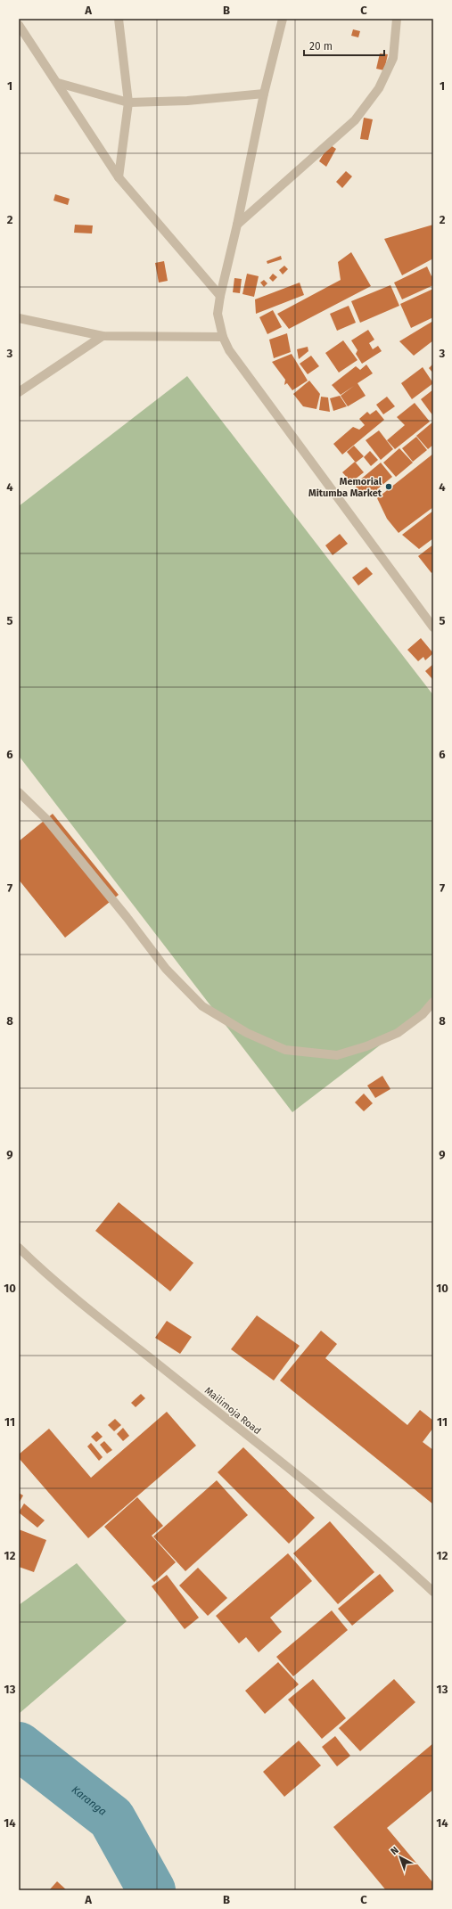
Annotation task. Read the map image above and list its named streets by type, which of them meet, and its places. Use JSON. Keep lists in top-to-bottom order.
{
  "streets": {
    "street": ["Mailimoja Road"]
  },
  "water": ["Karanga"],
  "places": ["Memorial Mitumba Market"],
  "scale_bar": "20 m",
  "north": "top left",
  "grid": {
    "columns": ["A", "B", "C"],
    "rows": [
      "1",
      "2",
      "3",
      "4",
      "5",
      "6",
      "7",
      "8",
      "9",
      "10",
      "11",
      "12",
      "13",
      "14"
    ]
  }
}
